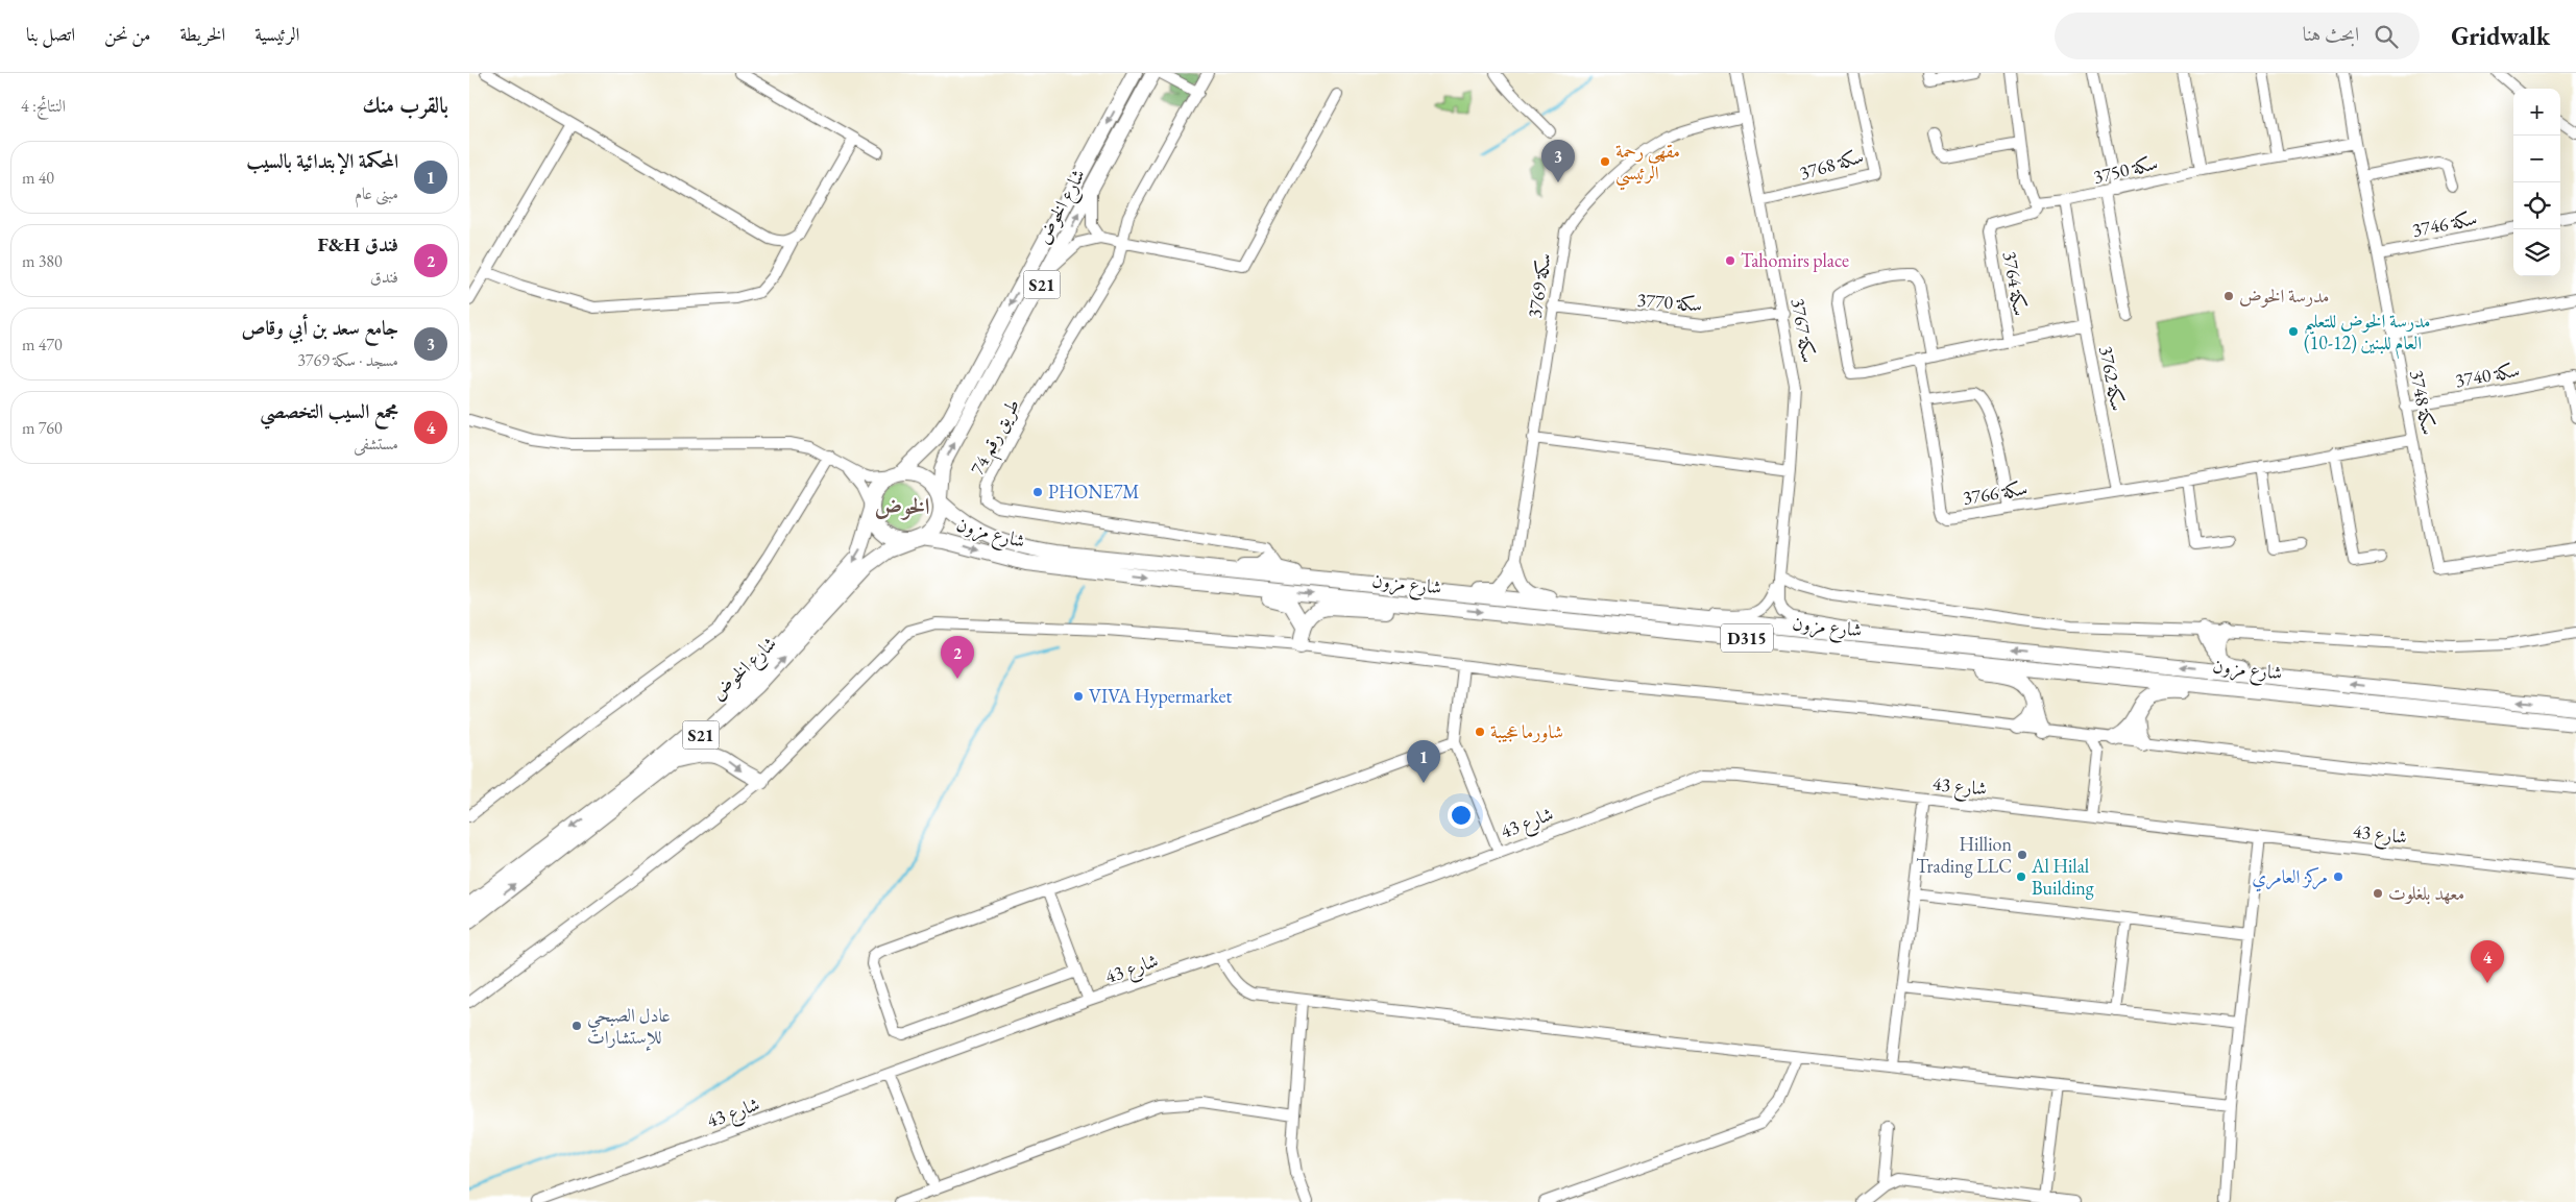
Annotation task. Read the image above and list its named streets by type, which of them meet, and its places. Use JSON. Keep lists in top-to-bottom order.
{
  "streets": {
    "main road": [
      "شارع الخوض",
      "S21",
      "شارع مزون",
      "D315"
    ],
    "street": [
      "سكة 3768",
      "سكة 3750",
      "سكة 3746",
      "سكة 3764",
      "سكة 3769",
      "سكة 3770",
      "سكة 3767",
      "سكة 3740",
      "سكة 3762",
      "سكة 3748",
      "طريق رقم 74",
      "سكة 3766",
      "شارع 43"
    ]
  },
  "crossings": [
    ["سكة 3768", "سكة 3767"],
    ["سكة 3750", "سكة 3764"],
    ["سكة 3750", "سكة 3762"],
    ["سكة 3750", "سكة 3748"],
    ["شارع الخوض", "S21"],
    ["شارع الخوض", "شارع مزون"],
    ["سكة 3746", "سكة 3748"],
    ["سكة 3764", "سكة 3762"],
    ["سكة 3764", "سكة 3766"],
    ["S21", "شارع مزون"],
    ["سكة 3769", "سكة 3770"],
    ["سكة 3769", "سكة 3767"],
    ["سكة 3770", "سكة 3767"],
    ["سكة 3740", "سكة 3748"],
    ["سكة 3762", "سكة 3766"]
  ],
  "districts": ["الخوض"],
  "places": [
    "مقهي رحمة الرئيسي",
    "Tahomirs place",
    "مدرسة الخوض",
    "مدرسة الخوض للتعليم العام للبنين (12-10)",
    "PHONE7M",
    "VIVA Hypermarket",
    "شاورما عجيبة",
    "Hillion Trading LLC",
    "Al Hilal Building",
    "مركز العامري",
    "معهد بلغلوت",
    "عادل الصبحي للإستشارات"
  ],
  "page": {
    "header": "Gridwalk",
    "search": "ابحث هنا",
    "nav": [
      "الرئيسية",
      "الخريطة",
      "من نحن",
      "اتصل بنا"
    ],
    "heading": ["بالقرب منك", "النتائج: 4"],
    "map_buttons": ["+", "−"],
    "pins": [
      "3",
      "2",
      "1",
      "4"
    ],
    "list": [
      {
        "mark": "1",
        "name": "المحكمة الإبتدائية بالسيب",
        "note": "مبنى عام",
        "value": "40 m"
      },
      {
        "mark": "2",
        "name": "فندق F&H",
        "note": "فندق",
        "value": "380 m"
      },
      {
        "mark": "3",
        "name": "جامع سعد بن أبي وقاص",
        "note": "مسجد · سكة 3769",
        "value": "470 m"
      },
      {
        "mark": "4",
        "name": "مجمع السيب التخصصي",
        "note": "مستشفى",
        "value": "760 m"
      }
    ]
  }
}
